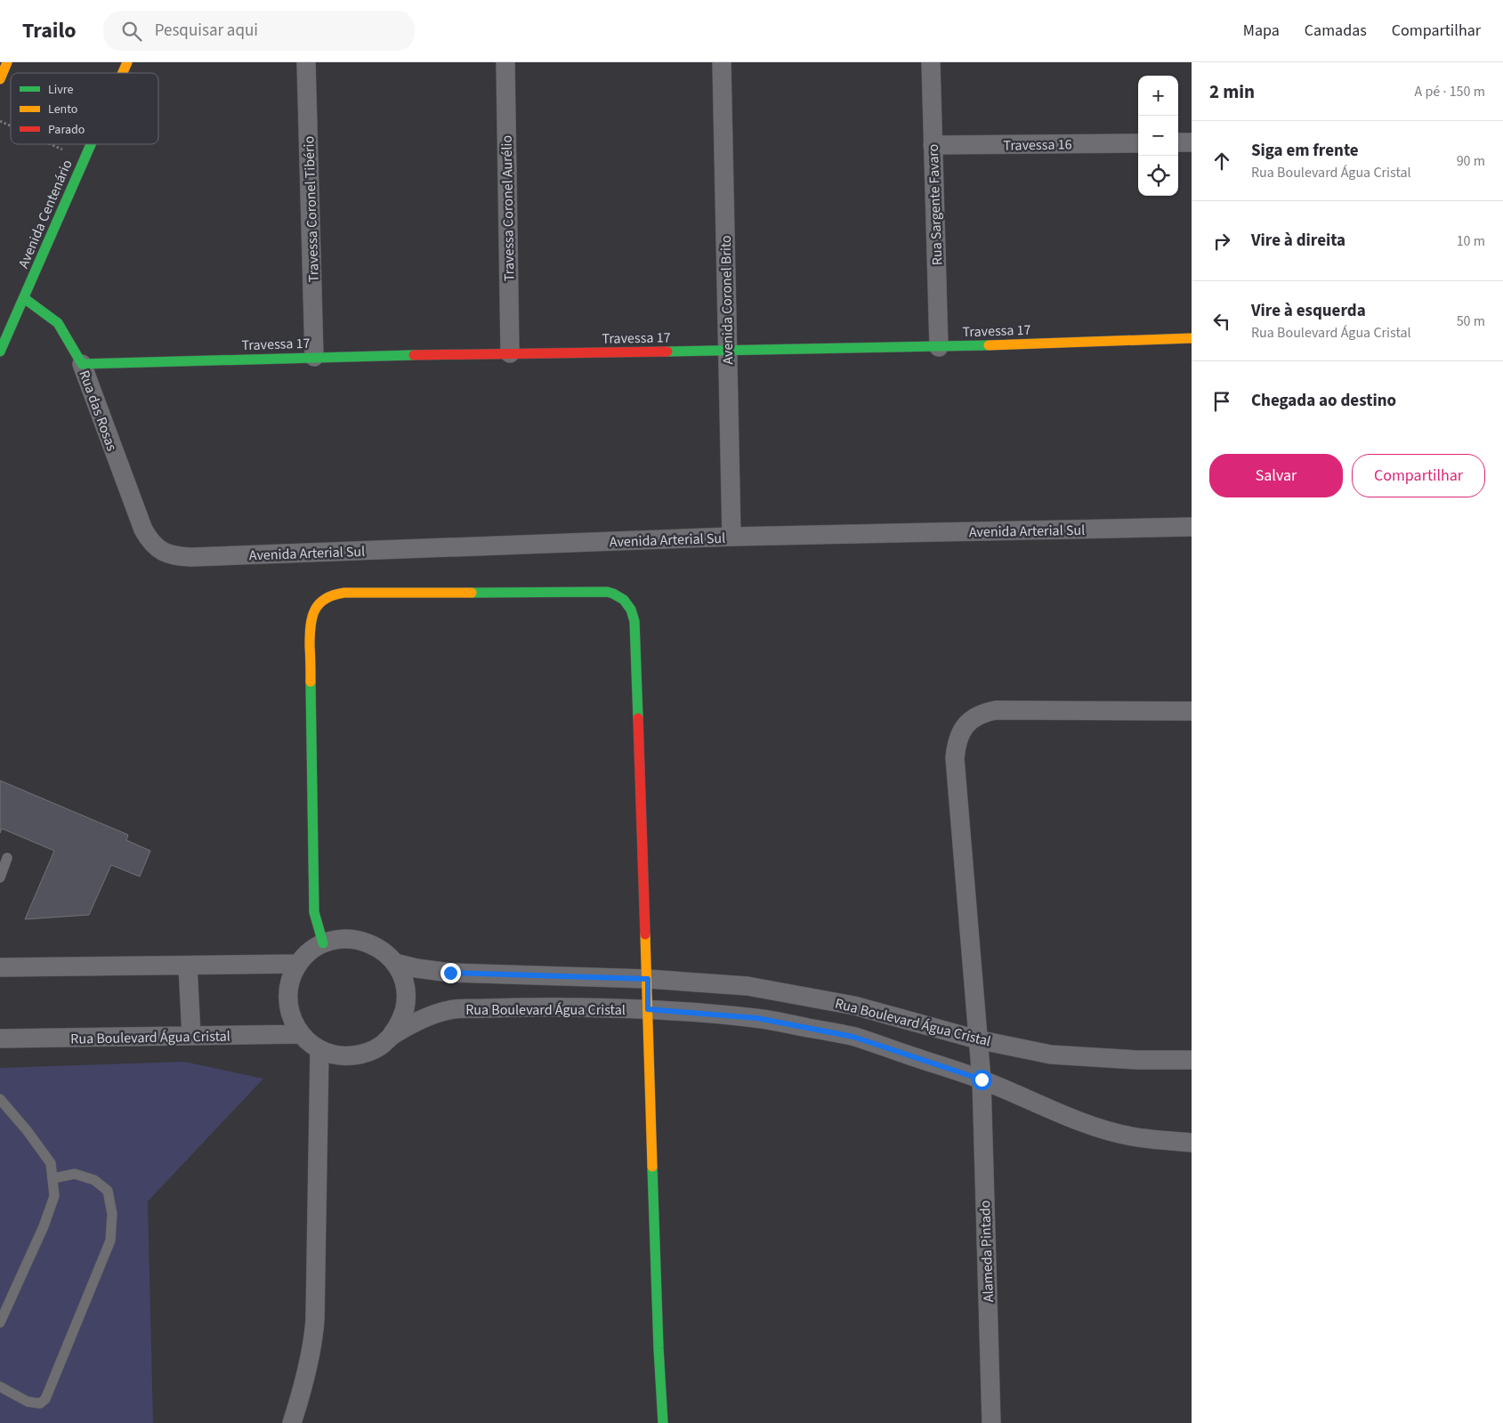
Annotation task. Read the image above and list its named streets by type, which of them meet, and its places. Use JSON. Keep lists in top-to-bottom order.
{
  "streets": {
    "street": [
      "Travessa 16",
      "Rua Sargente Favaro",
      "Travessa Coronel Aurélio",
      "Travessa Coronel Tibério",
      "Avenida Centenário",
      "Avenida Coronel Brito",
      "Travessa 17",
      "Rua das Rosas",
      "Avenida Arterial Sul",
      "Rua Boulevard Água Cristal",
      "Alameda Pintado"
    ]
  },
  "crossings": [
    ["Travessa 16", "Rua Sargente Favaro"],
    ["Rua Sargente Favaro", "Travessa 17"],
    ["Travessa Coronel Aurélio", "Travessa 17"],
    ["Travessa Coronel Tibério", "Travessa 17"],
    ["Avenida Centenário", "Rua das Rosas"],
    ["Avenida Coronel Brito", "Travessa 17"],
    ["Avenida Coronel Brito", "Avenida Arterial Sul"],
    ["Travessa 17", "Rua das Rosas"],
    ["Rua das Rosas", "Avenida Arterial Sul"],
    ["Rua Boulevard Água Cristal", "Alameda Pintado"]
  ],
  "legend": ["Livre", "Lento", "Parado"],
  "page": {
    "header": "Trailo",
    "search": "Pesquisar aqui",
    "nav": ["Mapa", "Camadas", "Compartilhar"],
    "heading": ["2 min", "A pé · 150 m"],
    "map_buttons": ["+", "−"],
    "list": [
      ["Siga em frente", "Rua Boulevard Água Cristal", "90 m"],
      ["Vire à direita", "10 m"],
      ["Vire à esquerda", "Rua Boulevard Água Cristal", "50 m"],
      "Chegada ao destino"
    ],
    "buttons": ["Salvar", "Compartilhar"]
  }
}
